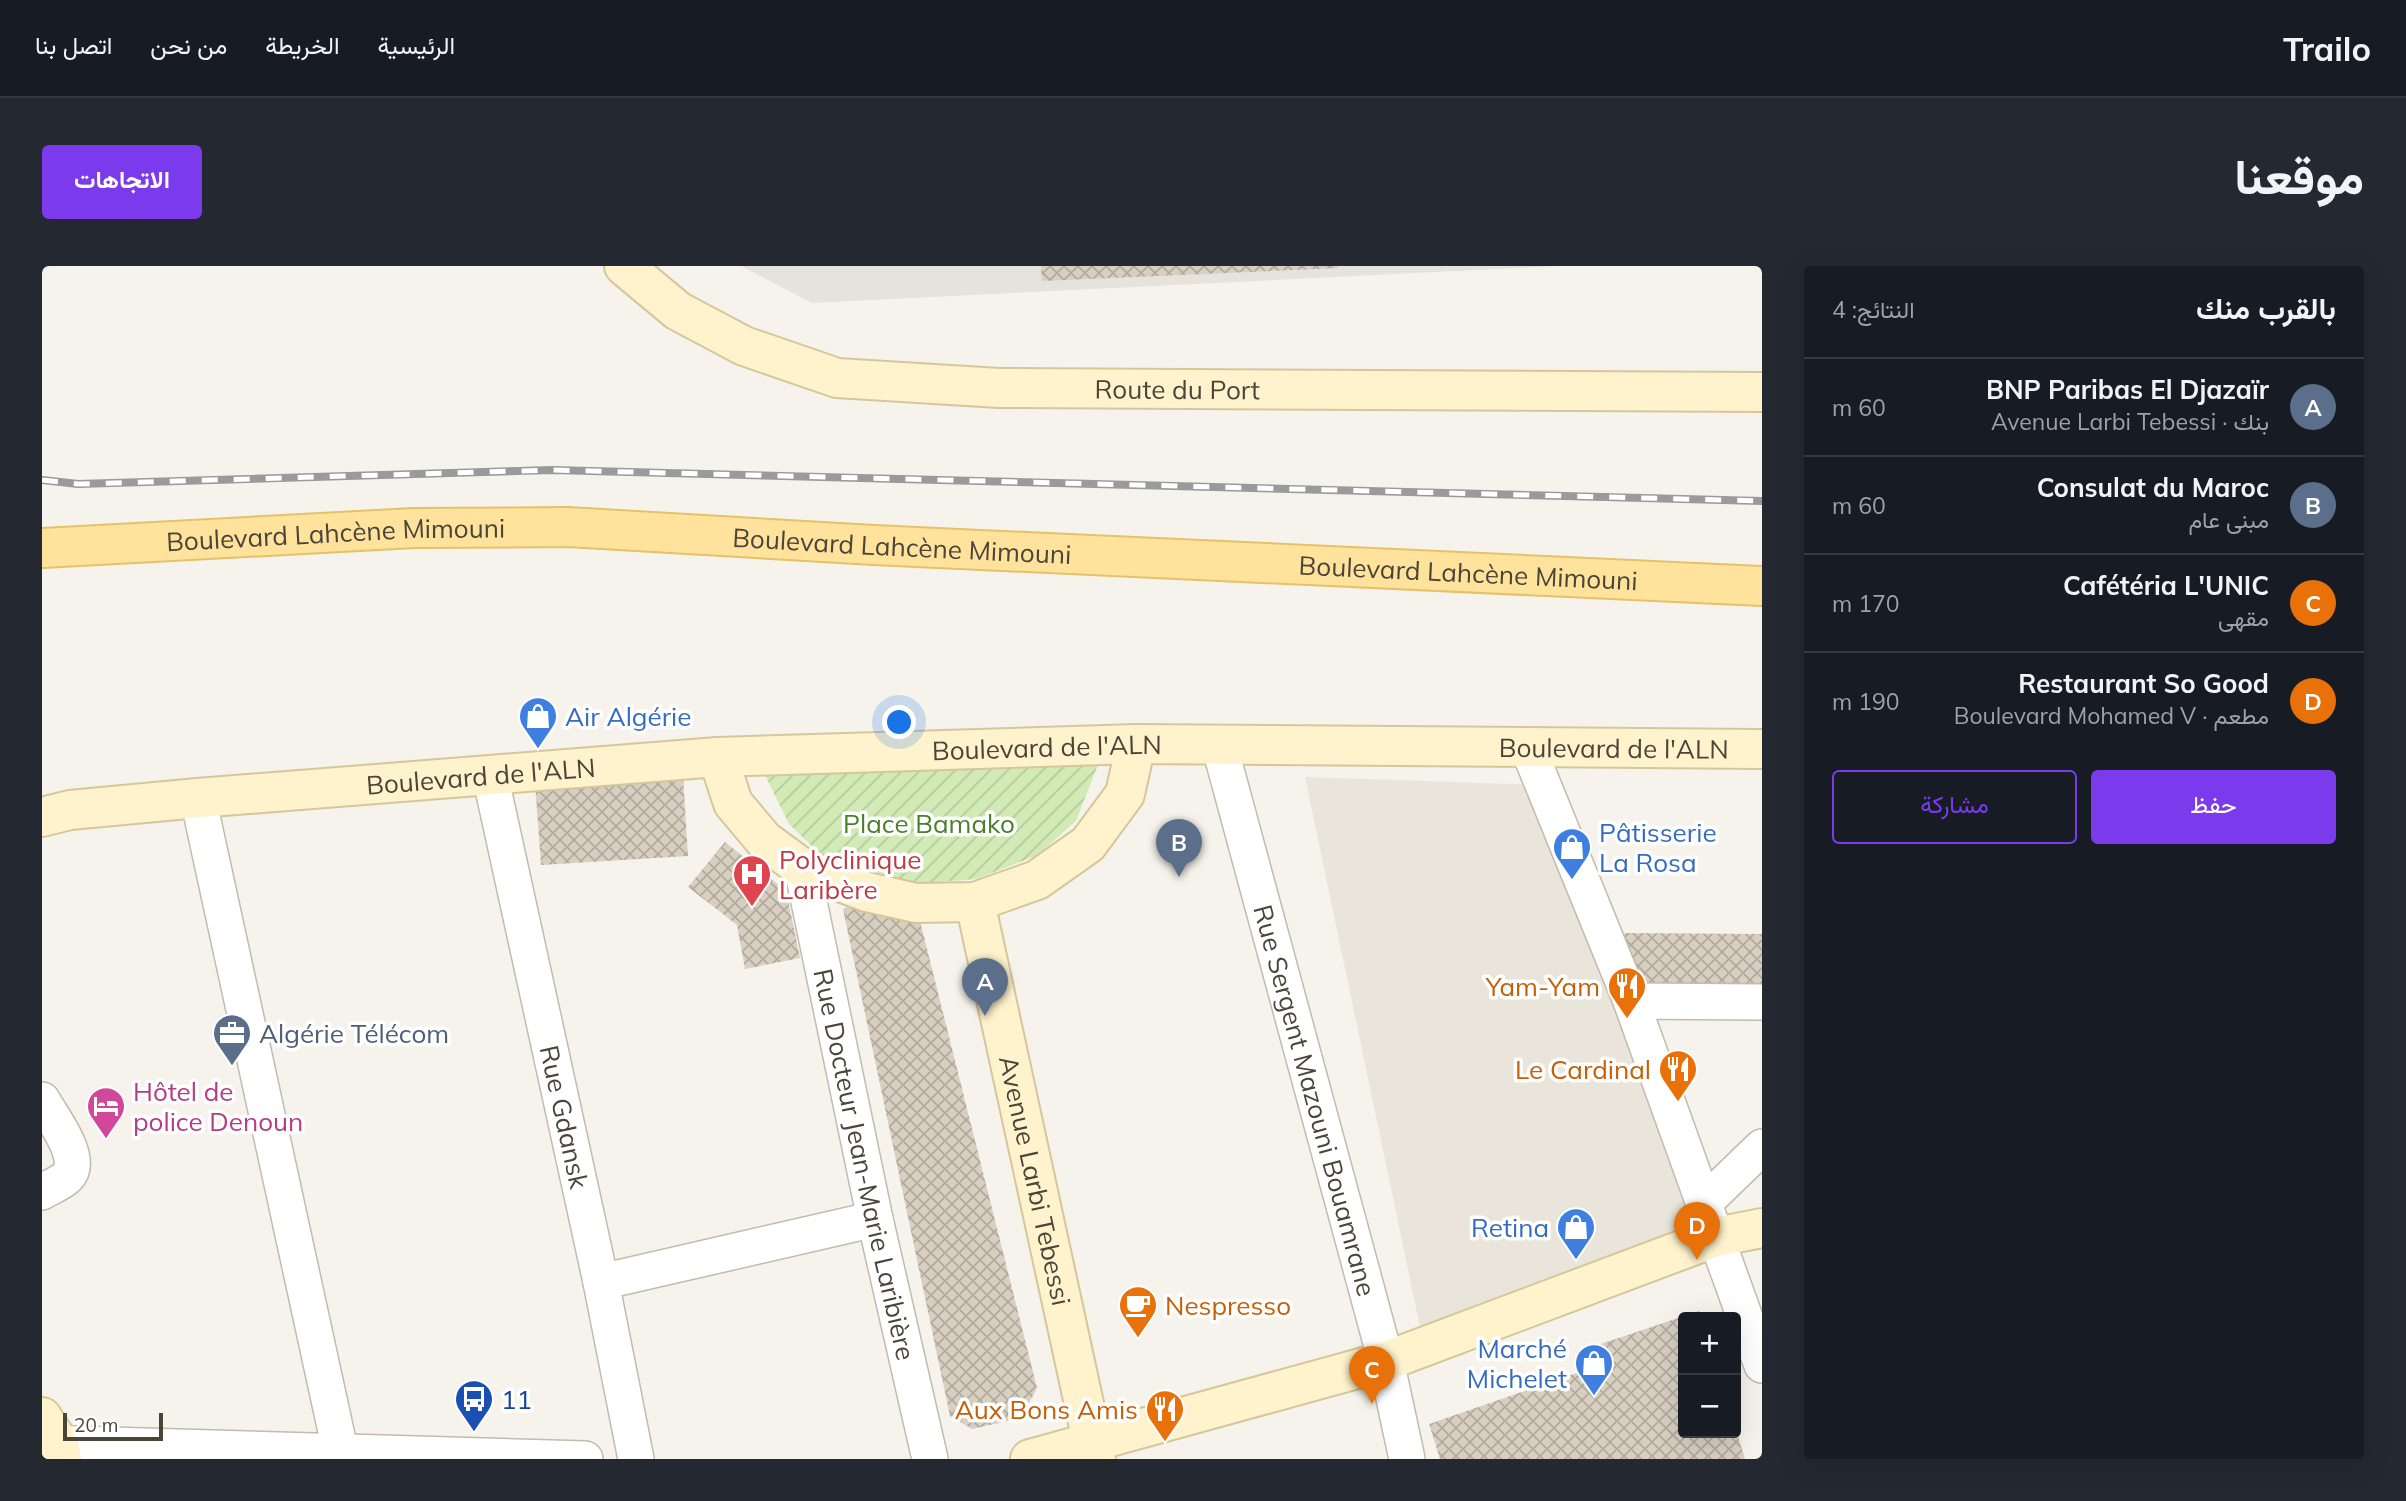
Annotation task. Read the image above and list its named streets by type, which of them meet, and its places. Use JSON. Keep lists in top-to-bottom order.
{
  "streets": {
    "main road": [
      "Route du Port",
      "Boulevard Lahcène Mimouni",
      "Boulevard de l'ALN",
      "Avenue Larbi Tebessi"
    ],
    "street": ["Rue Sergent Mazouni Bouamrane", "Rue Gdansk", "Rue Docteur Jean-Marie Laribière"]
  },
  "crossings": [
    ["Boulevard de l'ALN", "Rue Sergent Mazouni Bouamrane"],
    ["Boulevard de l'ALN", "Rue Gdansk"]
  ],
  "parks": ["Place Bamako"],
  "places": {
    "shop": [
      "Air Algérie",
      "Pâtisserie La Rosa",
      "Retina",
      "Marché Michelet"
    ],
    "hospital": ["Polyclinique Laribère"],
    "restaurant": ["Yam-Yam", "Le Cardinal", "Aux Bons Amis"],
    "office": ["Algérie Télécom"],
    "hotel": ["Hôtel de police Denoun"],
    "cafe": ["Nespresso"],
    "bus stop": ["11"]
  },
  "scale_bar": "20 m",
  "page": {
    "header": "Trailo",
    "nav": [
      "الرئيسية",
      "الخريطة",
      "من نحن",
      "اتصل بنا"
    ],
    "title": "موقعنا",
    "buttons": [
      "الاتجاهات",
      ["حفظ", "مشاركة"]
    ],
    "heading": ["بالقرب منك", "النتائج: 4"],
    "list": [
      {
        "mark": "A",
        "name": "BNP Paribas El Djazaïr",
        "note": "بنك · Avenue Larbi Tebessi",
        "value": "60 m"
      },
      {
        "mark": "B",
        "name": "Consulat du Maroc",
        "note": "مبنى عام",
        "value": "60 m"
      },
      {
        "mark": "C",
        "name": "Cafétéria L'UNIC",
        "note": "مقهى",
        "value": "170 m"
      },
      {
        "mark": "D",
        "name": "Restaurant So Good",
        "note": "مطعم · Boulevard Mohamed V",
        "value": "190 m"
      }
    ],
    "pins": [
      "B",
      "A",
      "D",
      "C"
    ],
    "map_buttons": ["+", "−"],
    "scale": "20 m"
  }
}
